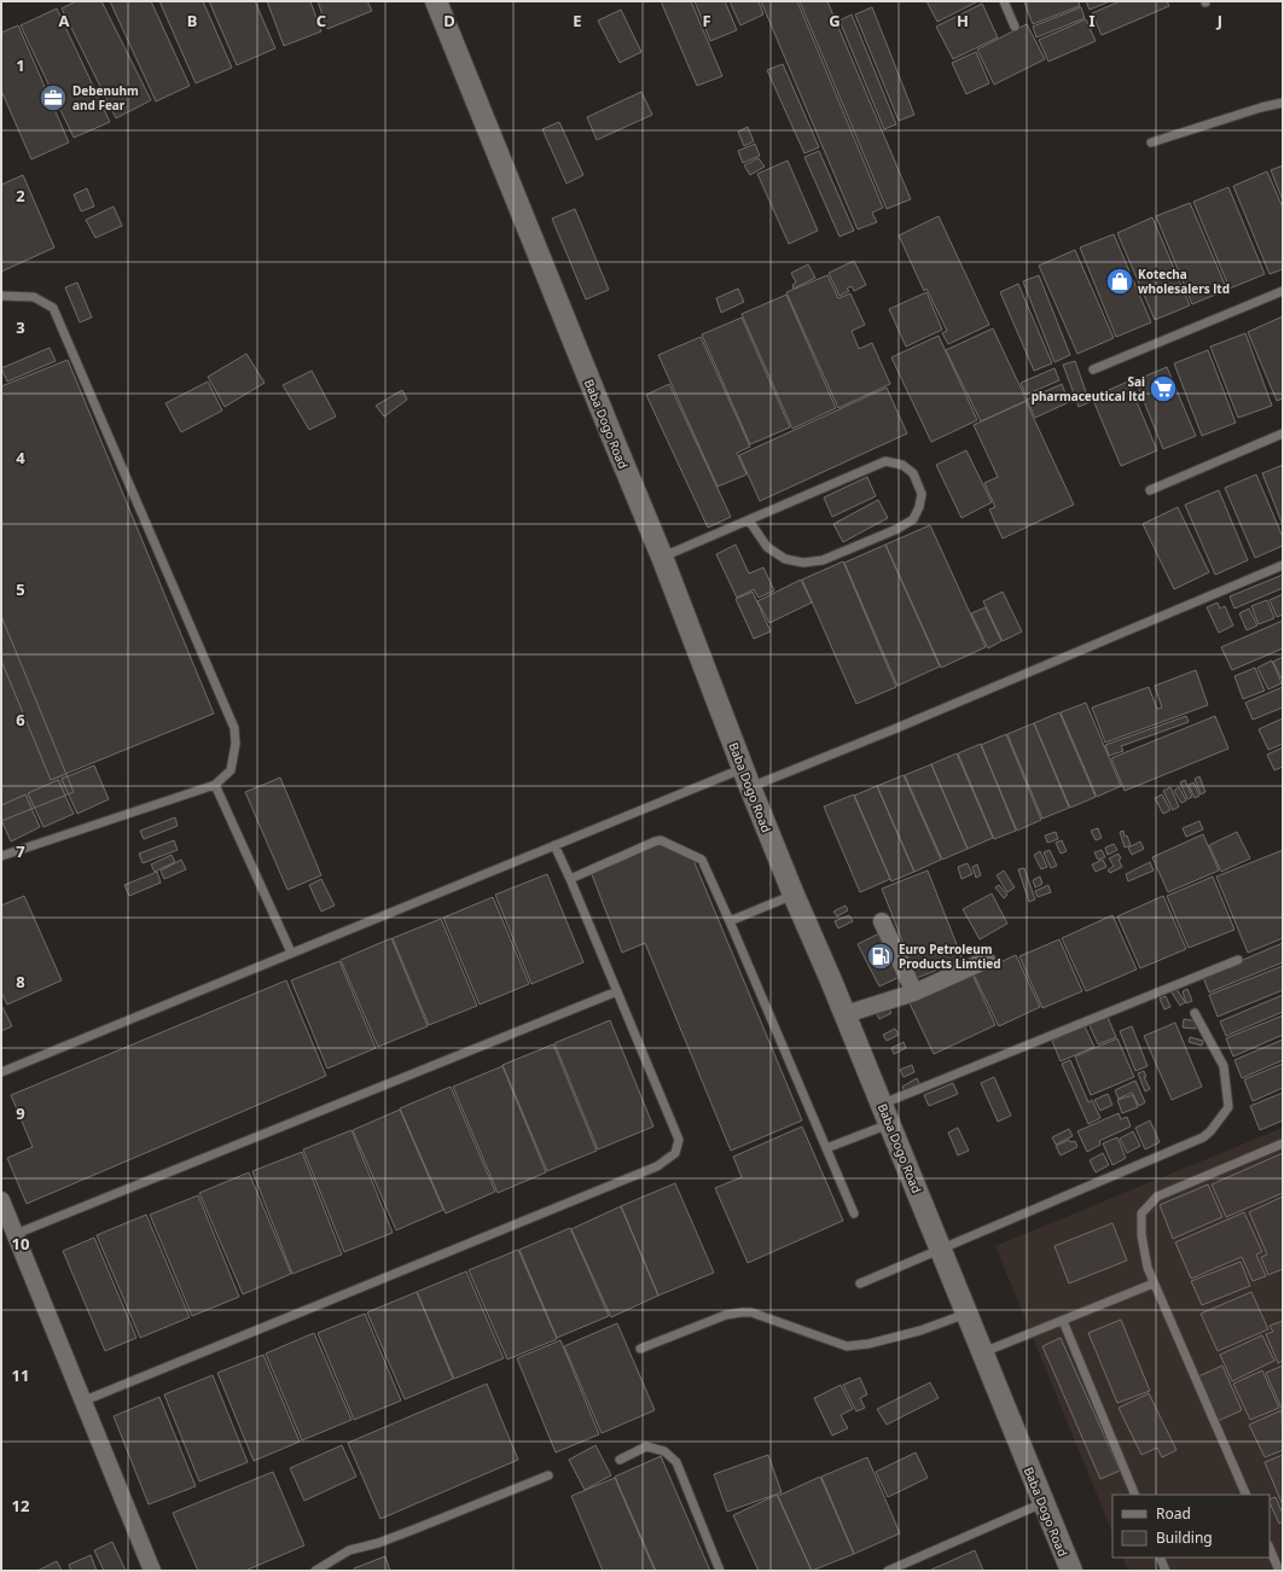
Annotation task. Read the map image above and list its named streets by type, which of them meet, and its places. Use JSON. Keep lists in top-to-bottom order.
{
  "streets": {
    "street": ["Baba Dogo Road"]
  },
  "places": {
    "office": ["Debenuhm and Fear"],
    "shop": ["Kotecha wholesalers ltd"],
    "supermarket": ["Sai pharmaceutical ltd"],
    "fuel station": ["Euro Petroleum Products Limtied"]
  },
  "legend": ["Road", "Building"],
  "grid": {
    "columns": [
      "A",
      "B",
      "C",
      "D",
      "E",
      "F",
      "G",
      "H",
      "I",
      "J"
    ],
    "rows": [
      "1",
      "2",
      "3",
      "4",
      "5",
      "6",
      "7",
      "8",
      "9",
      "10",
      "11",
      "12"
    ]
  }
}
